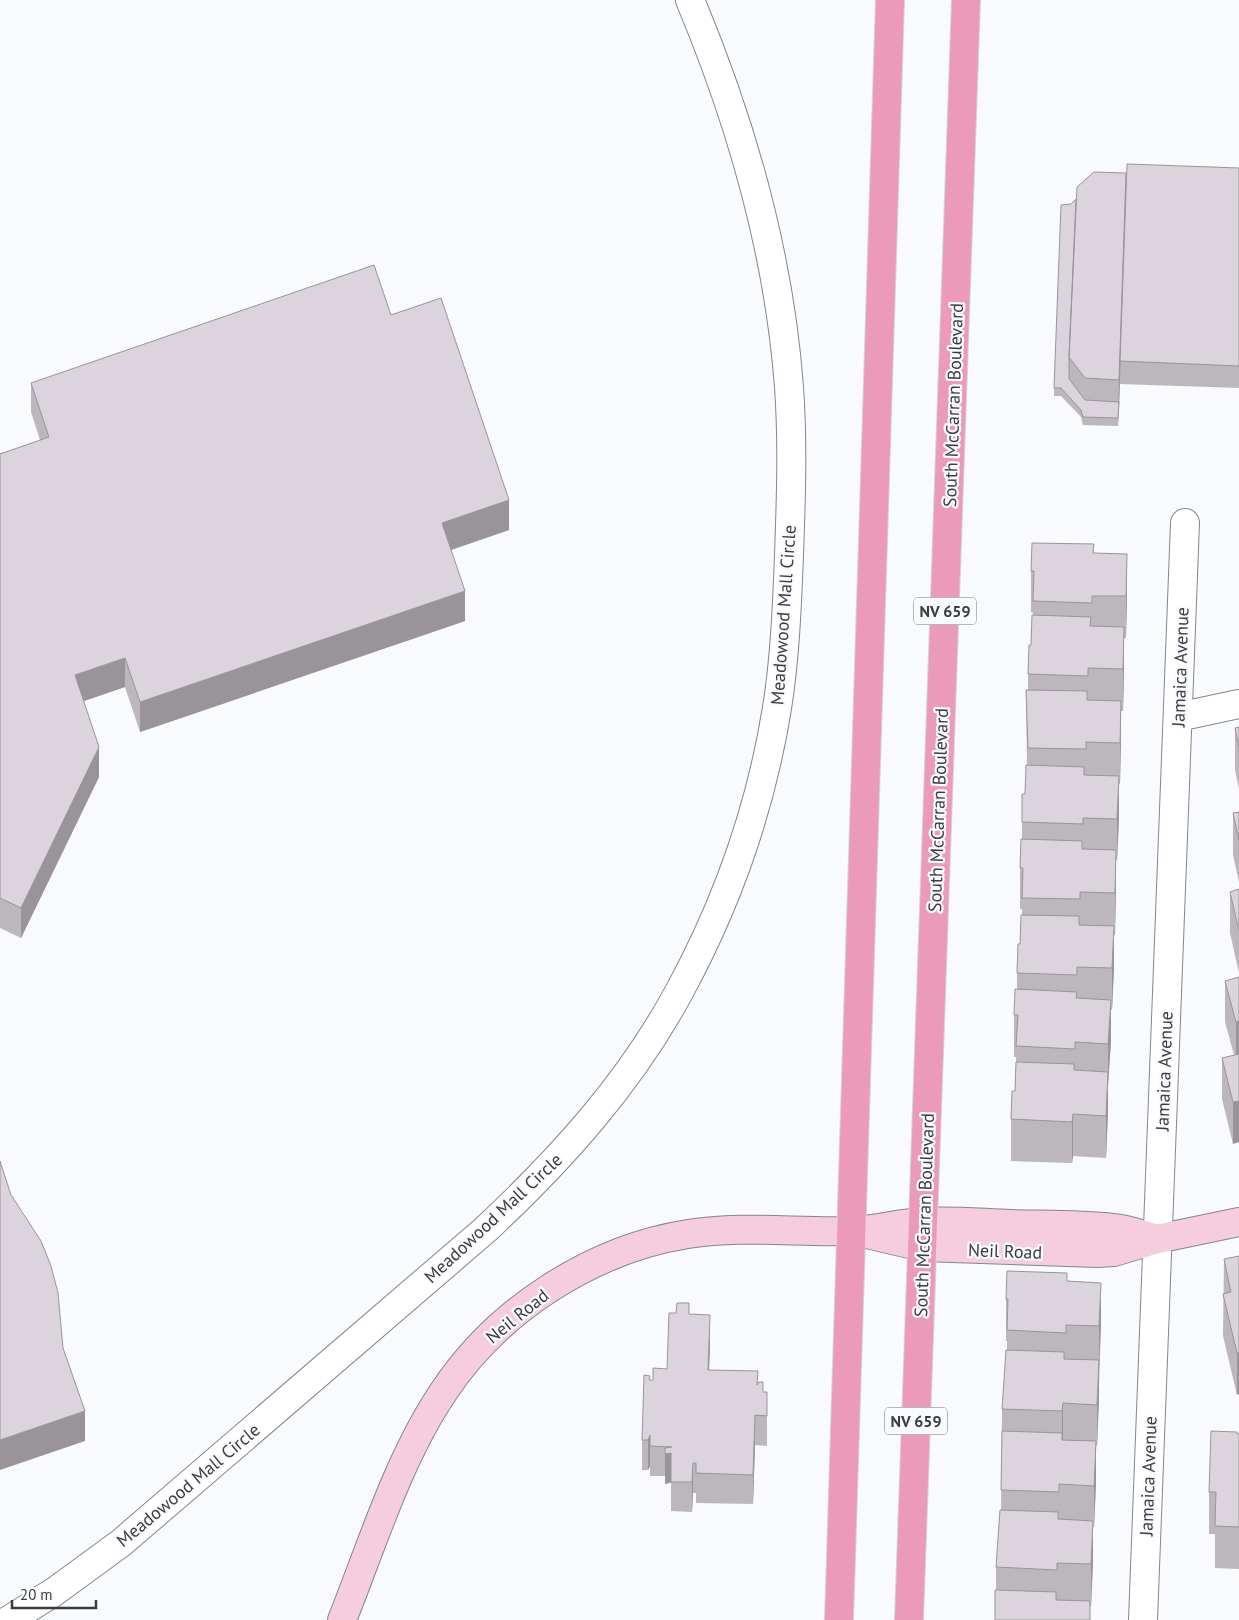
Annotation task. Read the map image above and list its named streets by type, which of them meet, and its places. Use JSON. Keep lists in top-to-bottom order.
{
  "streets": {
    "main road": ["South McCarran Boulevard", "NV 659"],
    "street": ["Meadowood Mall Circle", "Jamaica Avenue", "Neil Road"]
  },
  "crossings": [
    ["South McCarran Boulevard", "Neil Road"],
    ["Jamaica Avenue", "Neil Road"]
  ],
  "scale_bar": "20 m"
}
